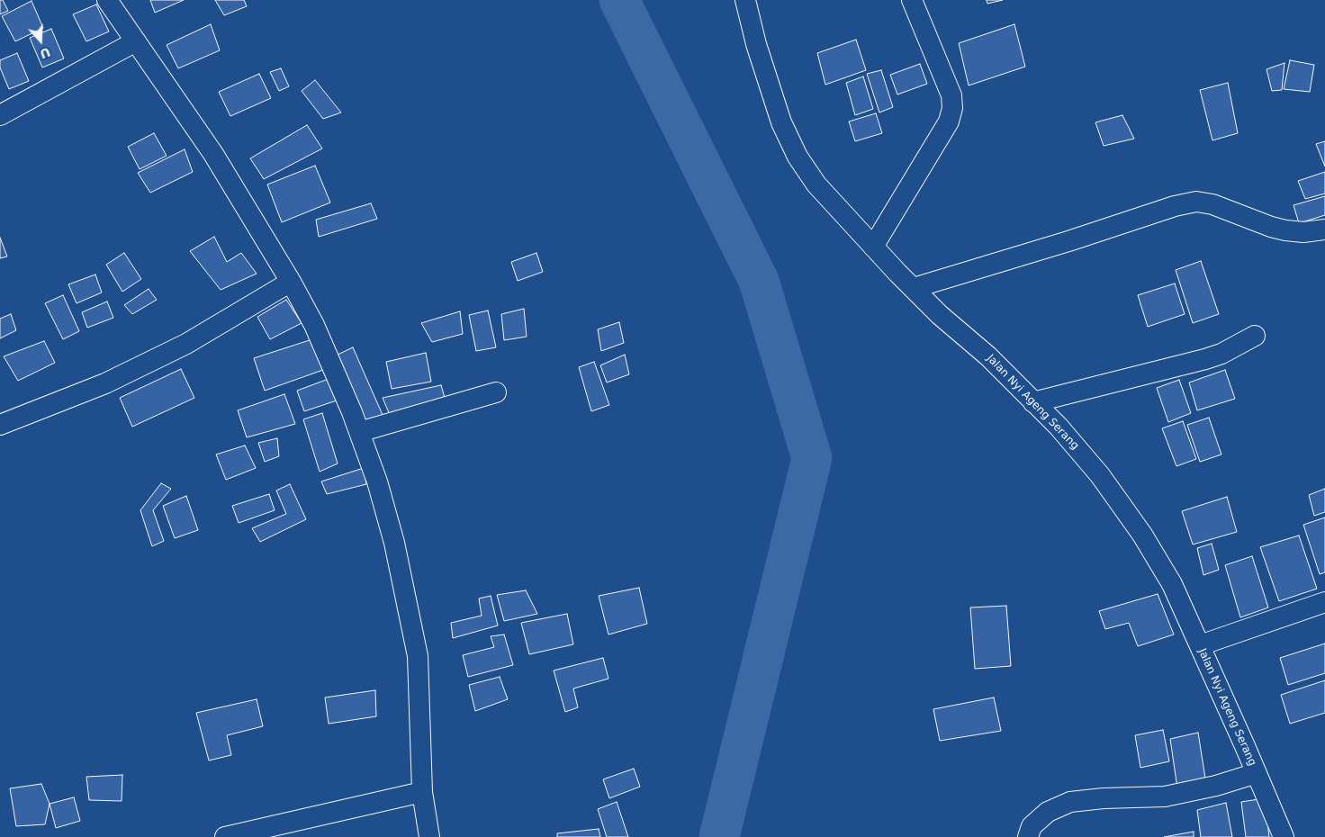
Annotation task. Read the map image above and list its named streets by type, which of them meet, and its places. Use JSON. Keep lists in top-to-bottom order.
{
  "streets": {
    "street": ["Jalan Nyi Ageng Serang"]
  },
  "north": "bottom"
}
